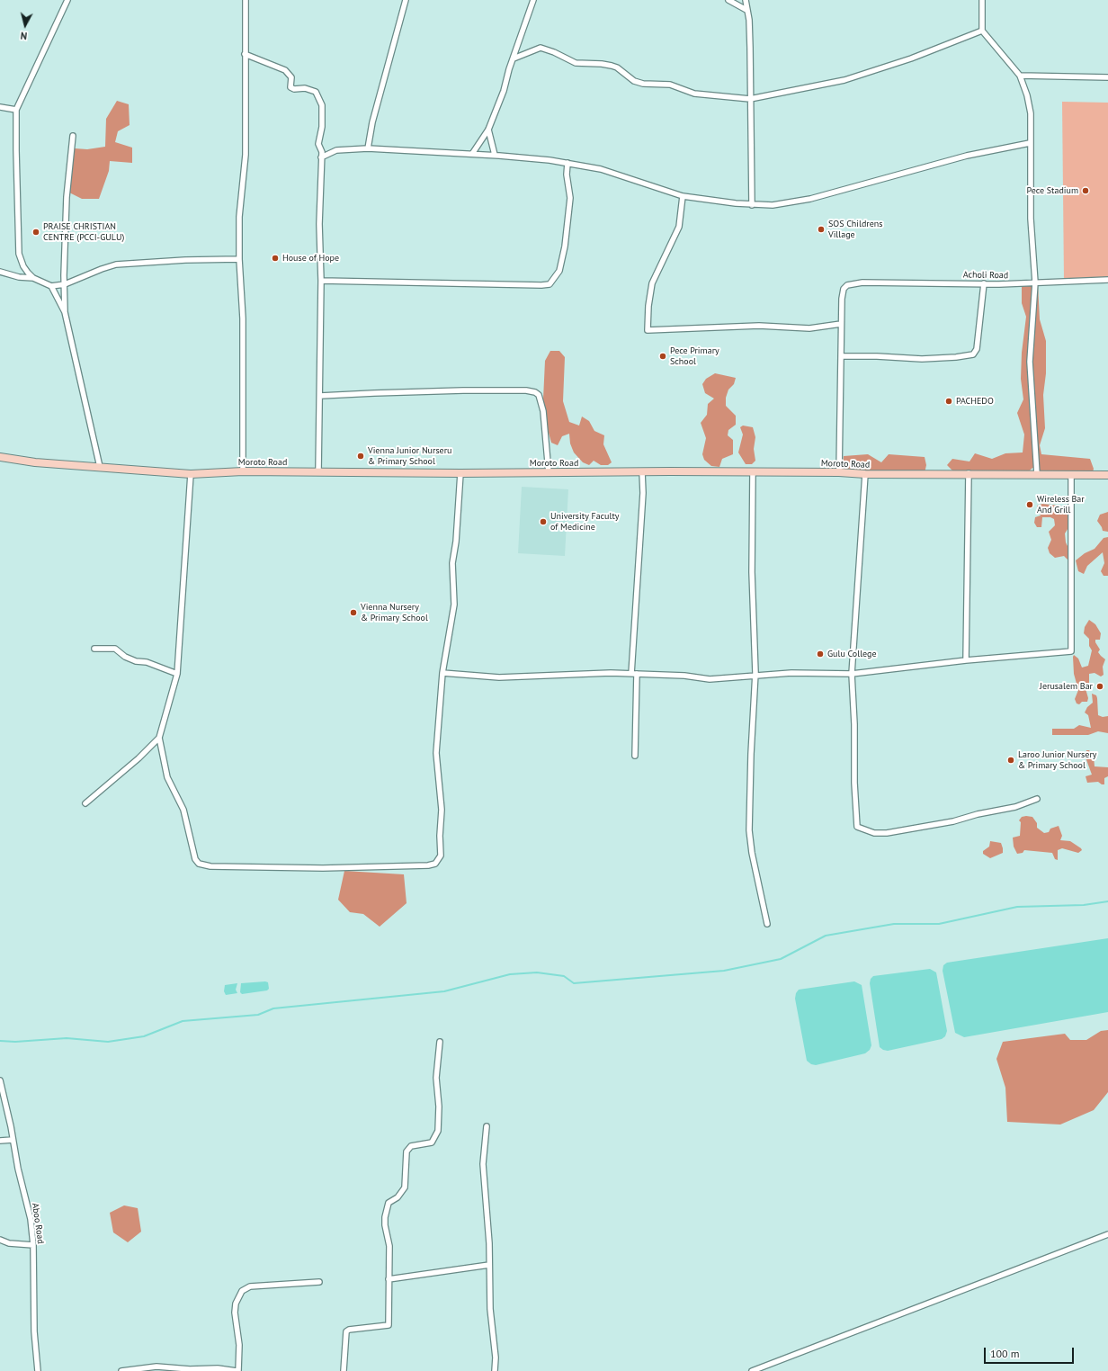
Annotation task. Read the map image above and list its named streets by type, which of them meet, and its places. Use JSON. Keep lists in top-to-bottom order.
{
  "streets": {
    "main road": ["Moroto Road"],
    "street": ["Acholi Road", "Aboo Road"]
  },
  "places": [
    "Pece Stadium",
    "SOS Childrens Village",
    "PRAISE CHRISTIAN CENTRE (PCCI-GULU)",
    "House of Hope",
    "Pece Primary School",
    "PACHEDO",
    "Vienna Junior Nurseru & Primary School",
    "Wireless Bar And Grill",
    "University Faculty of Medicine",
    "Vienna Nursery & Primary School",
    "Gulu College",
    "Jerusalem Bar",
    "Laroo Junior Nursery & Primary School"
  ],
  "scale_bar": "100 m",
  "north": "bottom"
}
